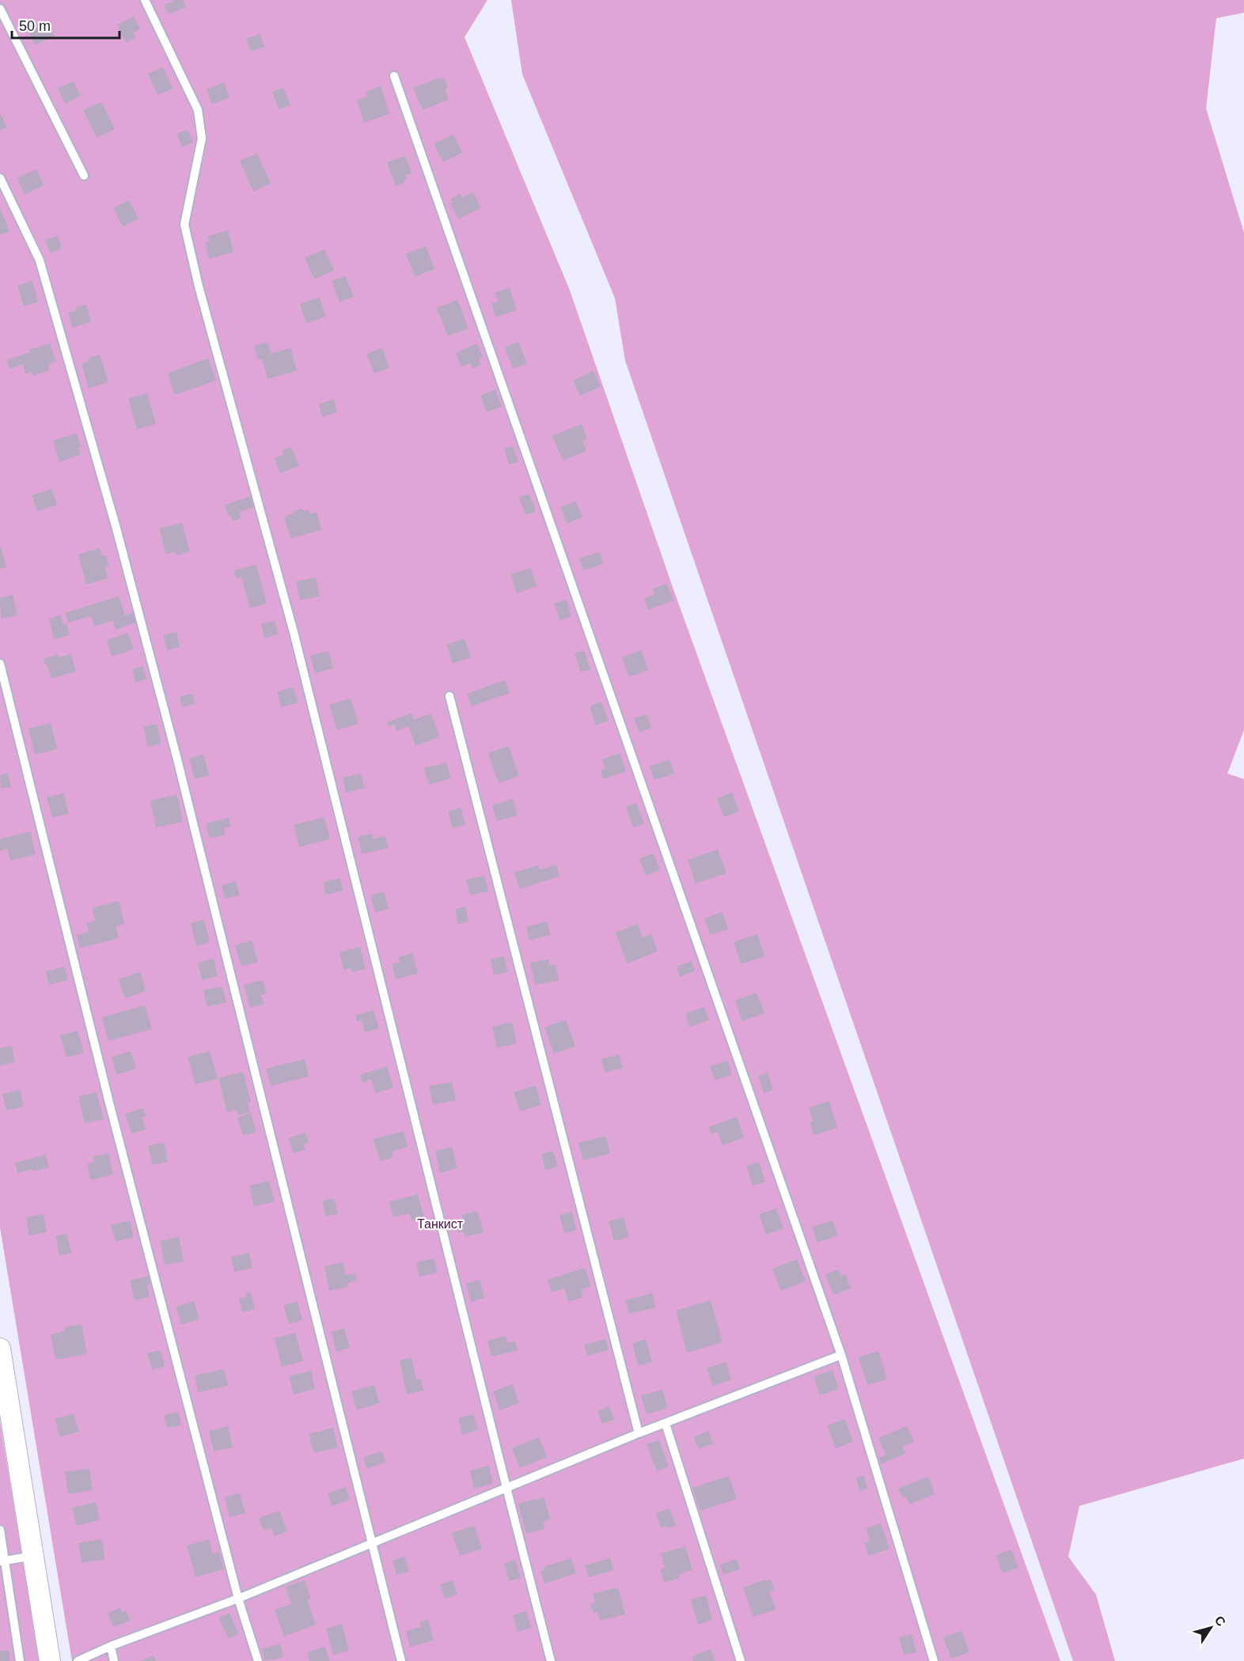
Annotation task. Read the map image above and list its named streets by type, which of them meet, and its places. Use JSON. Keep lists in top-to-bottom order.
{
  "parks": ["Танкист"],
  "scale_bar": "50 m",
  "north": "top right"
}
